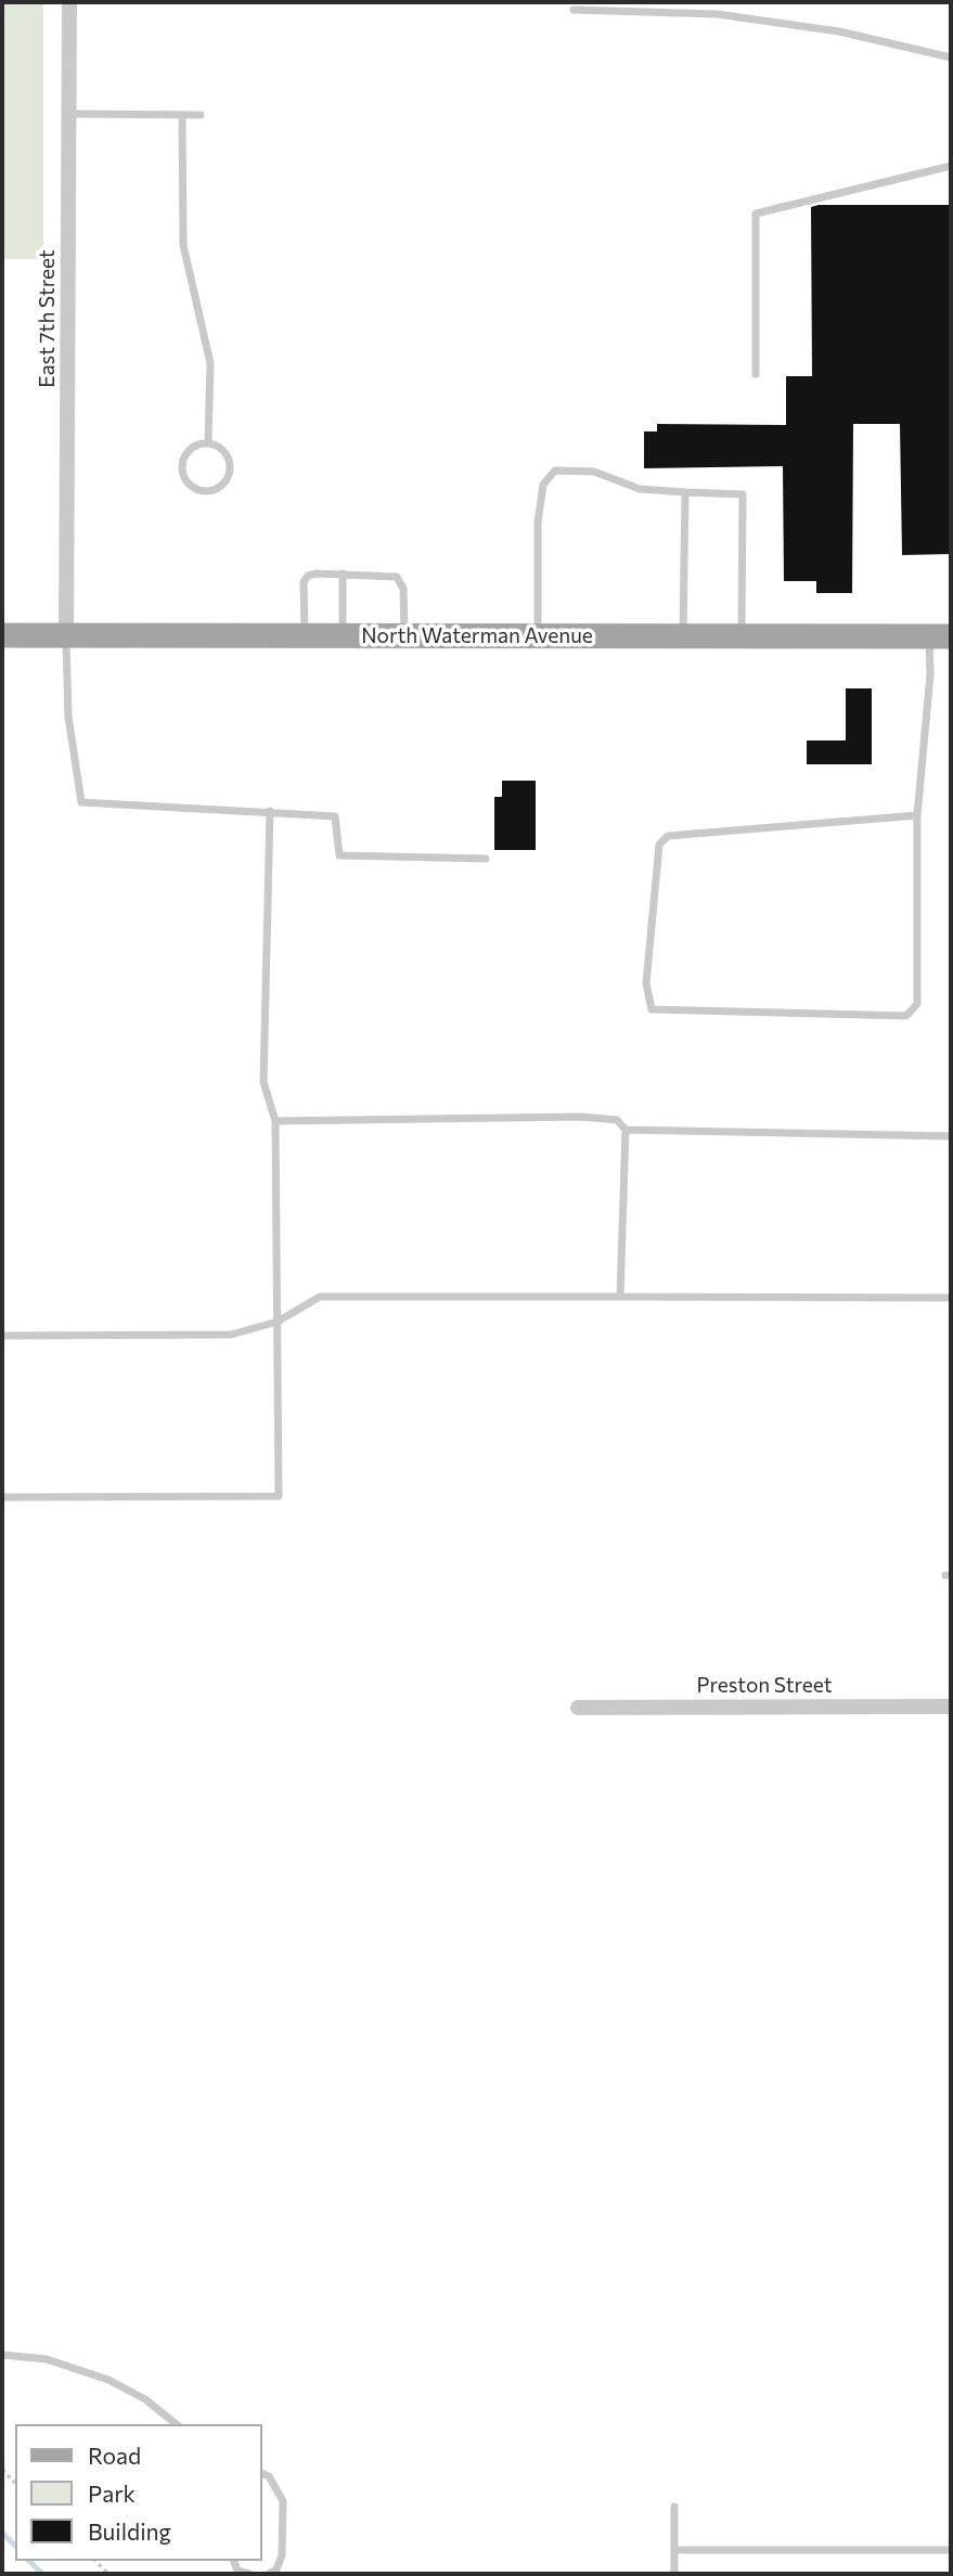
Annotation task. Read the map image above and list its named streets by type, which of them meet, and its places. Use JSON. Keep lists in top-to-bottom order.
{
  "streets": {
    "main road": ["North Waterman Avenue"],
    "street": ["East 7th Street", "Preston Street"]
  },
  "crossings": [
    ["East 7th Street", "North Waterman Avenue"]
  ],
  "legend": ["Road", "Park", "Building"]
}
